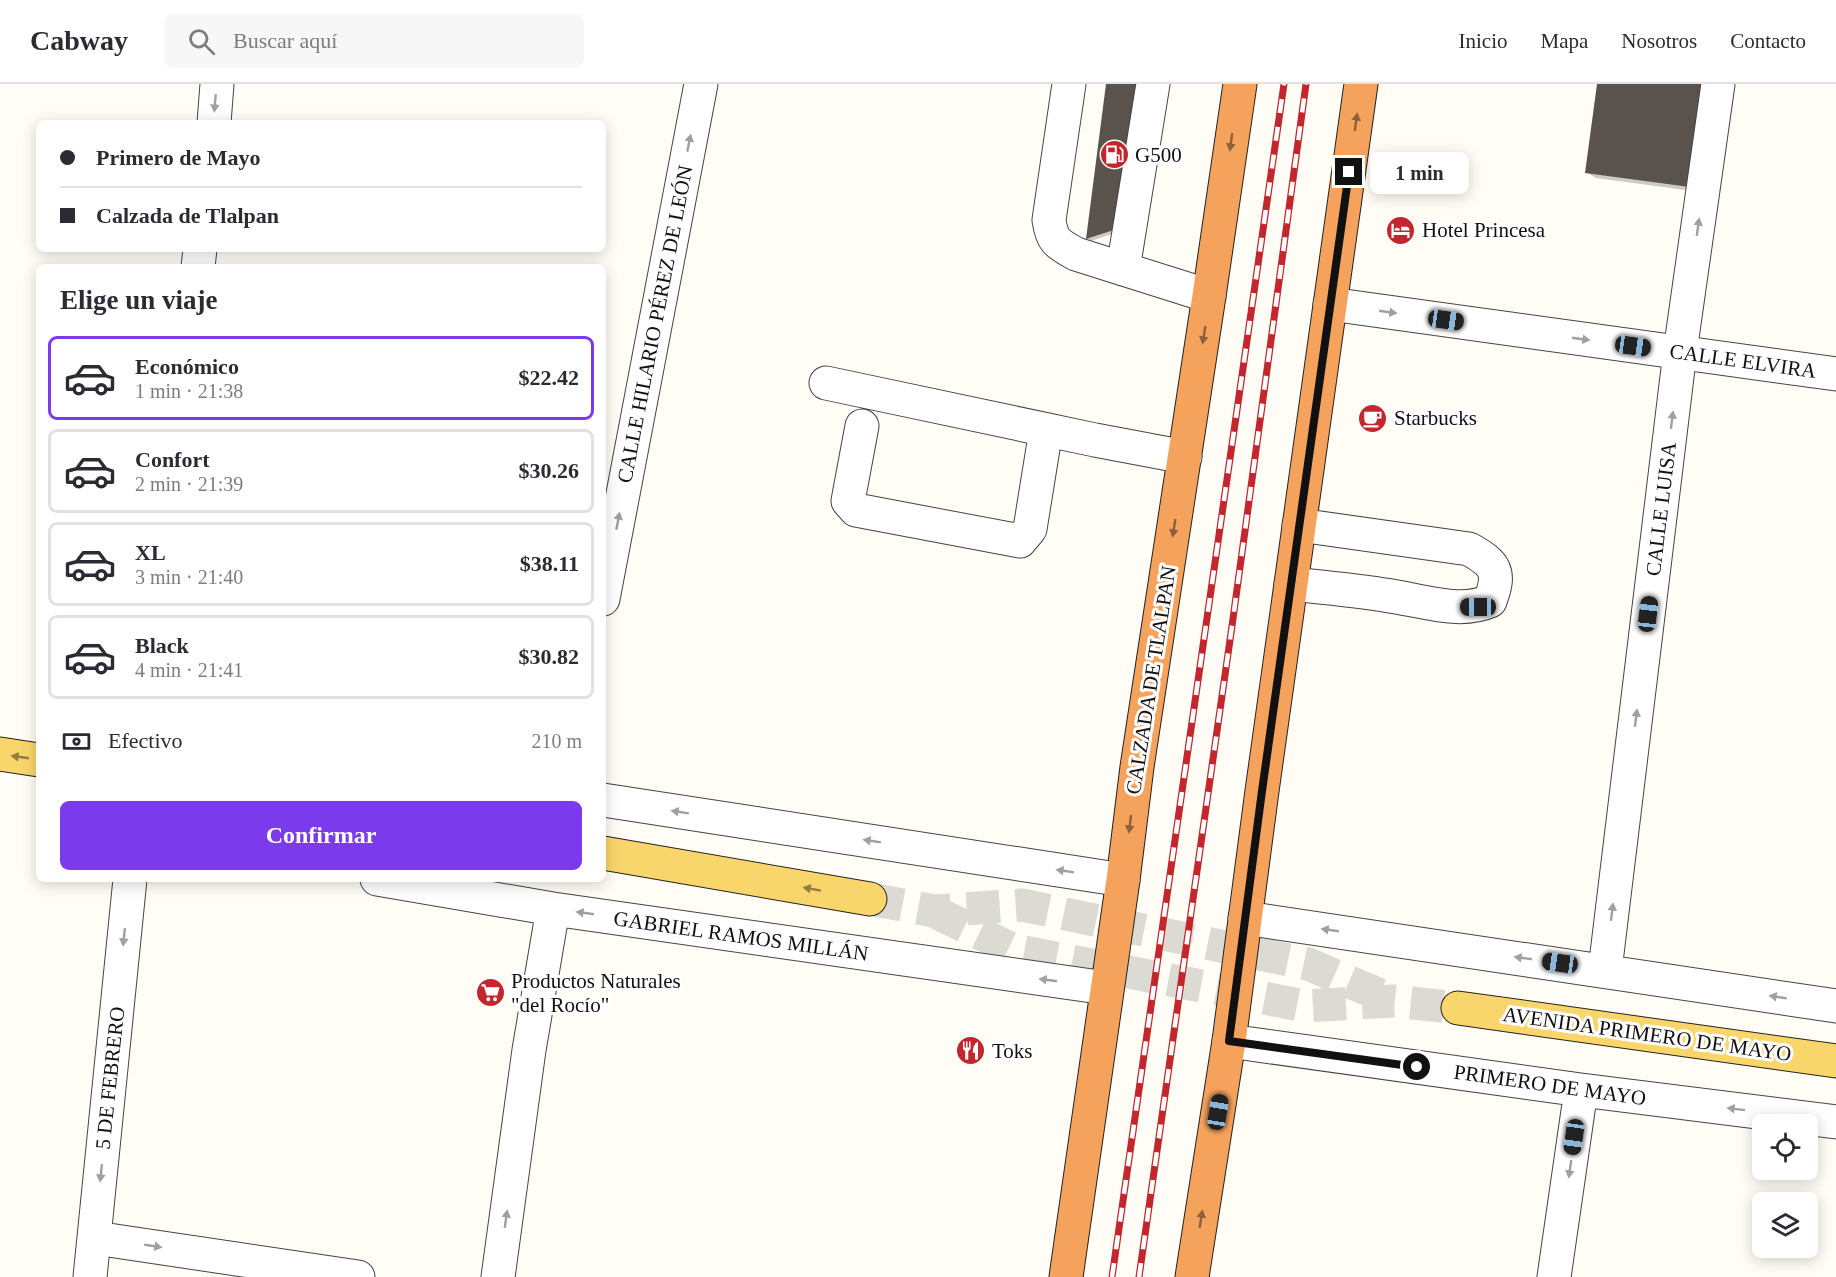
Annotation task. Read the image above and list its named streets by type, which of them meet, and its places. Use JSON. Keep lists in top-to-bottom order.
{
  "streets": {
    "highway": ["CALZADA DE TLALPAN"],
    "main road": ["AVENIDA PRIMERO DE MAYO"],
    "street": [
      "CALLE HILARIO PÉREZ DE LEÓN",
      "CALLE ELVIRA",
      "CALLE LUISA",
      "GABRIEL RAMOS MILLÁN",
      "5 DE FEBRERO",
      "PRIMERO DE MAYO"
    ]
  },
  "crossings": [
    ["CALLE ELVIRA", "CALLE LUISA"],
    ["CALZADA DE TLALPAN", "GABRIEL RAMOS MILLÁN"]
  ],
  "one_way": [
    "CALLE HILARIO PÉREZ DE LEÓN",
    "CALLE ELVIRA",
    "CALLE LUISA",
    "5 DE FEBRERO"
  ],
  "places": {
    "fuel station": ["G500"],
    "hotel": ["Hotel Princesa"],
    "cafe": ["Starbucks"],
    "supermarket": ["Productos Naturales \"del Rocío\""],
    "restaurant": ["Toks"]
  },
  "page": {
    "header": "Cabway",
    "search": "Buscar aquí",
    "nav": [
      "Inicio",
      "Mapa",
      "Nosotros",
      "Contacto"
    ],
    "banner": ["Primero de Mayo", "Calzada de Tlalpan"],
    "bubble": "1 min",
    "heading": "Elige un viaje",
    "list": [
      {
        "name": "Económico",
        "note": "1 min · 21:38",
        "value": "$22.42"
      },
      {
        "name": "Confort",
        "note": "2 min · 21:39",
        "value": "$30.26"
      },
      {
        "name": "XL",
        "note": "3 min · 21:40",
        "value": "$38.11"
      },
      {
        "name": "Black",
        "note": "4 min · 21:41",
        "value": "$30.82"
      }
    ],
    "pay": ["Efectivo", "210 m"],
    "buttons": "Confirmar"
  }
}
